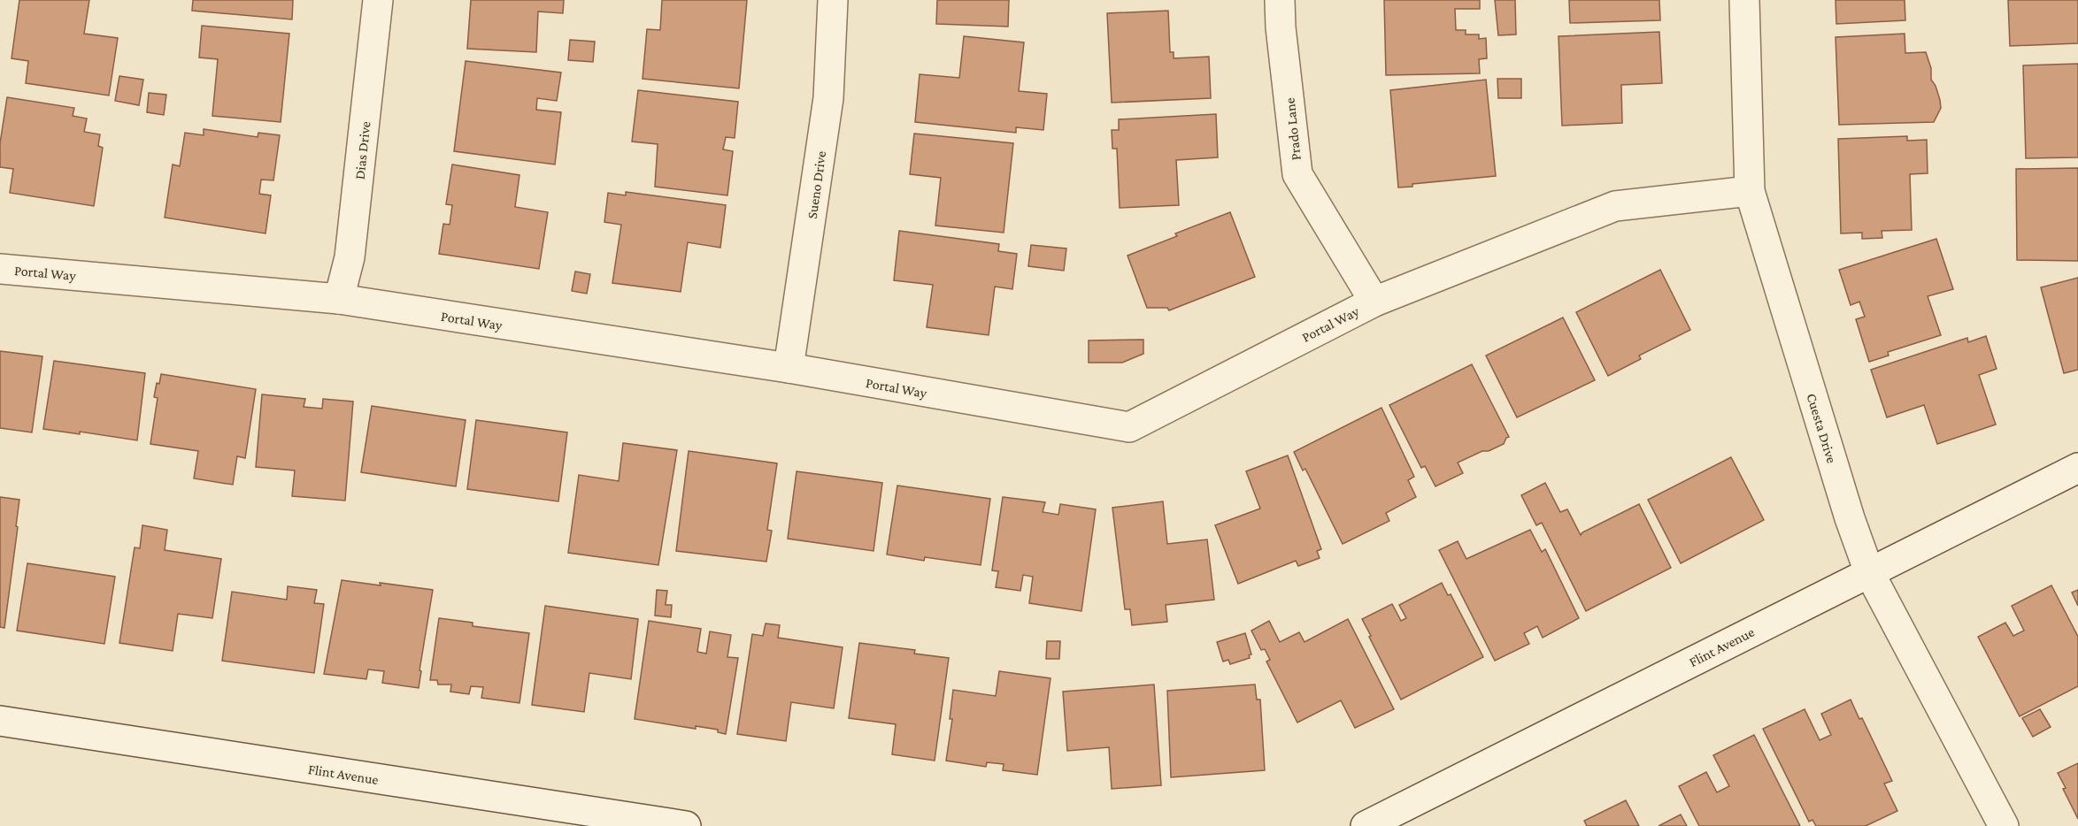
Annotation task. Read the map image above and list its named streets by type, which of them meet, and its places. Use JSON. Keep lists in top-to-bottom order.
{
  "streets": {
    "street": [
      "Prado Lane",
      "Dias Drive",
      "Sueno Drive",
      "Portal Way",
      "Cuesta Drive",
      "Flint Avenue"
    ]
  },
  "crossings": [
    ["Prado Lane", "Portal Way"],
    ["Dias Drive", "Portal Way"],
    ["Sueno Drive", "Portal Way"],
    ["Portal Way", "Cuesta Drive"],
    ["Cuesta Drive", "Flint Avenue"]
  ]
}
